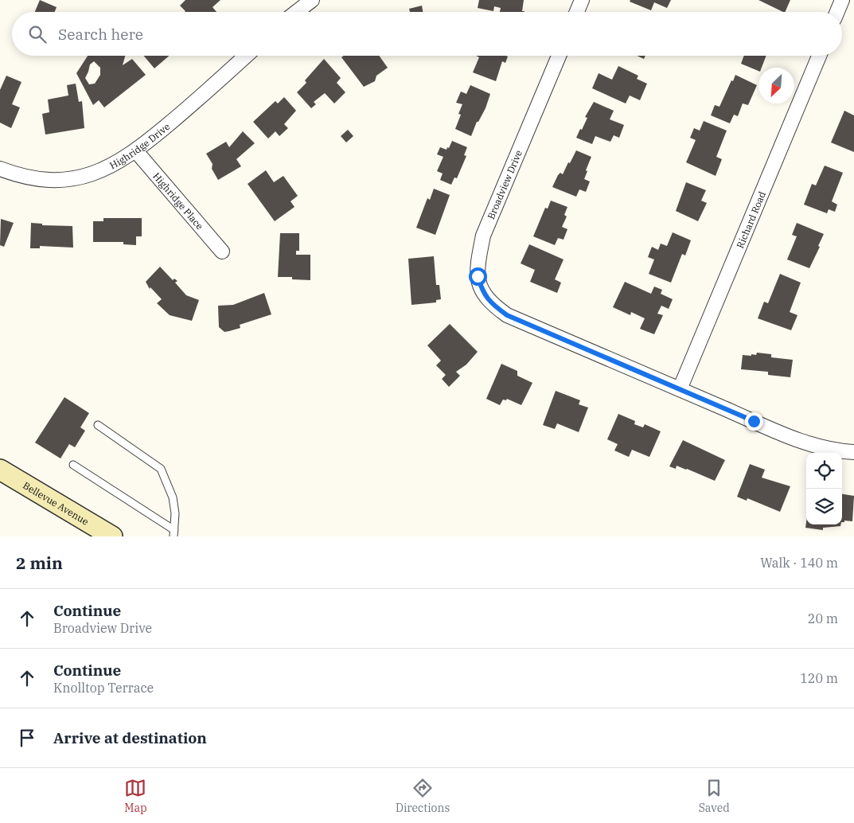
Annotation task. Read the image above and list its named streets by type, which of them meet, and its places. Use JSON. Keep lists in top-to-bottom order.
{
  "streets": {
    "street": [
      "Highridge Drive",
      "Broadview Drive",
      "Highridge Place",
      "Richard Road",
      "Bellevue Avenue"
    ]
  },
  "crossings": [
    ["Highridge Drive", "Highridge Place"],
    ["Broadview Drive", "Richard Road"]
  ],
  "north": "bottom left",
  "page": {
    "search": "Search here",
    "heading": ["2 min", "Walk · 140 m"],
    "list": [
      ["Continue", "Broadview Drive", "20 m"],
      ["Continue", "Knolltop Terrace", "120 m"],
      "Arrive at destination"
    ],
    "nav": ["Map", "Directions", "Saved"]
  }
}
